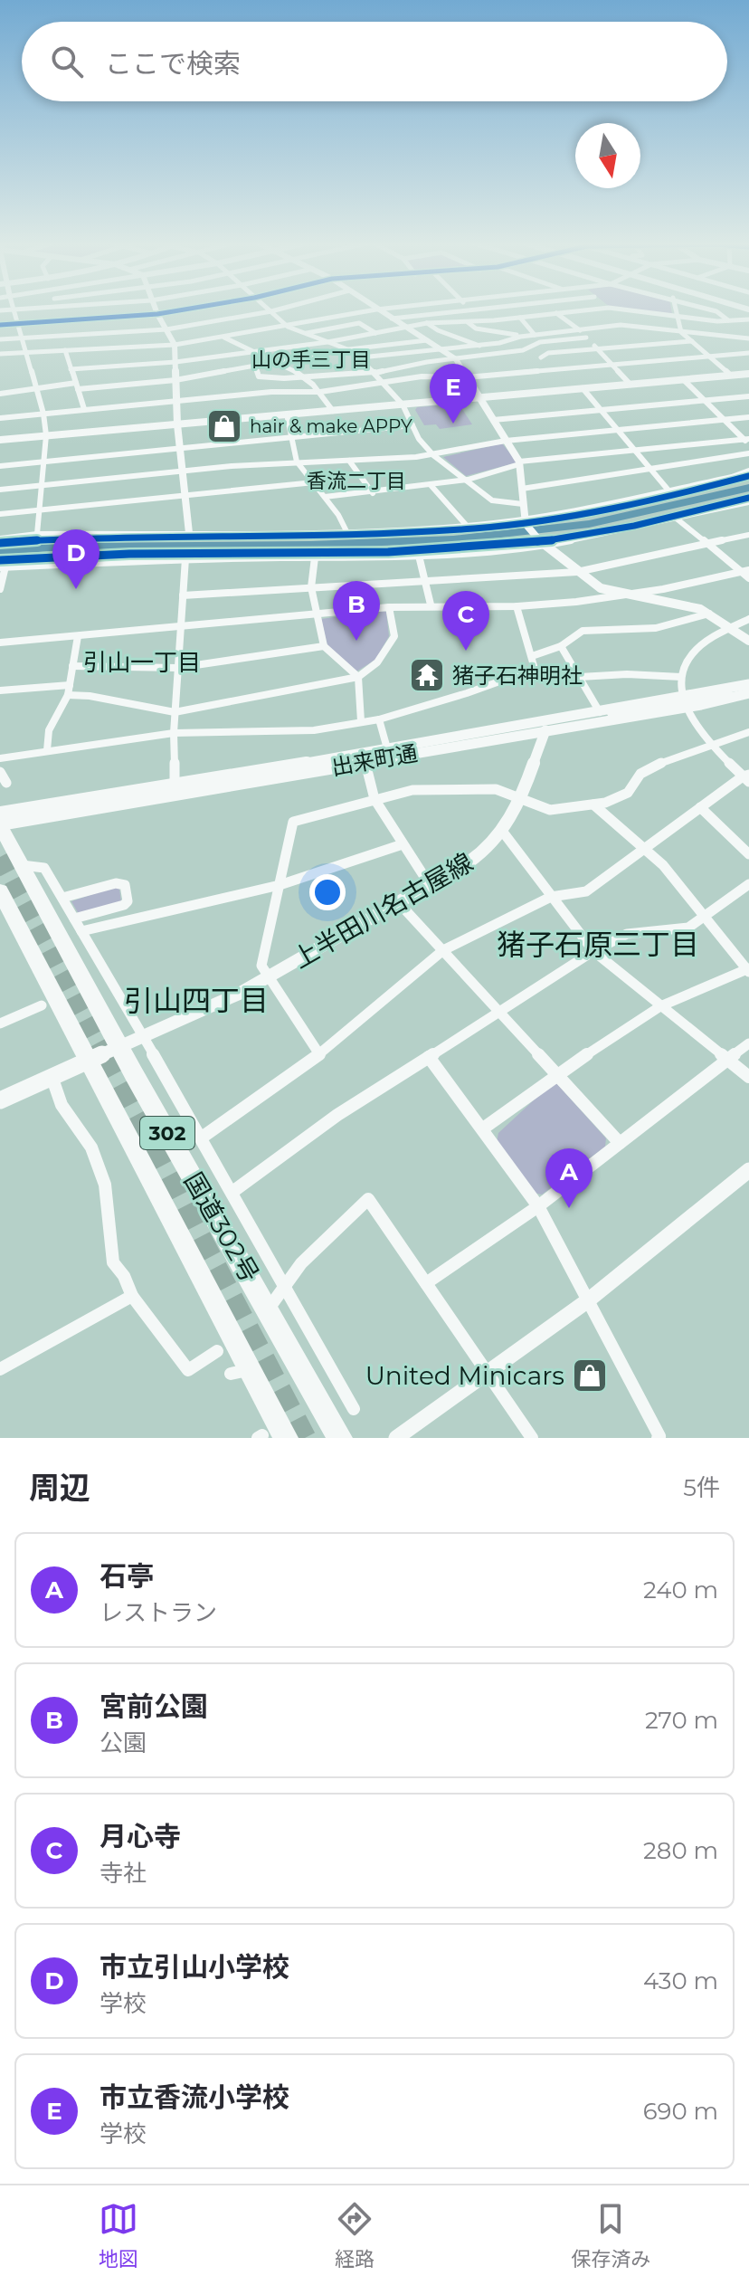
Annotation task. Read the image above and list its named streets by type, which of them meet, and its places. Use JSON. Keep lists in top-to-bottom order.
{
  "streets": {
    "highway": ["302", "国道302号"],
    "main road": ["出来町通", "上半田川名古屋線"]
  },
  "crossings": [
    ["出来町通", "上半田川名古屋線"],
    ["出来町通", "国道302号"]
  ],
  "districts": [
    "山の手三丁目",
    "香流二丁目",
    "引山一丁目",
    "猪子石原三丁目",
    "引山四丁目"
  ],
  "places": {
    "shop": ["hair & make APPY", "United Minicars"],
    "temple": ["猪子石神明社"]
  },
  "north": "bottom",
  "page": {
    "search": "ここで検索",
    "pins": [
      "E",
      "D",
      "B",
      "C",
      "A"
    ],
    "heading": ["周辺", "5件"],
    "list": [
      {
        "mark": "A",
        "name": "石亭",
        "note": "レストラン",
        "value": "240 m"
      },
      {
        "mark": "B",
        "name": "宮前公園",
        "note": "公園",
        "value": "270 m"
      },
      {
        "mark": "C",
        "name": "月心寺",
        "note": "寺社",
        "value": "280 m"
      },
      {
        "mark": "D",
        "name": "市立引山小学校",
        "note": "学校",
        "value": "430 m"
      },
      {
        "mark": "E",
        "name": "市立香流小学校",
        "note": "学校",
        "value": "690 m"
      }
    ],
    "nav": ["地図", "経路", "保存済み"]
  }
}
